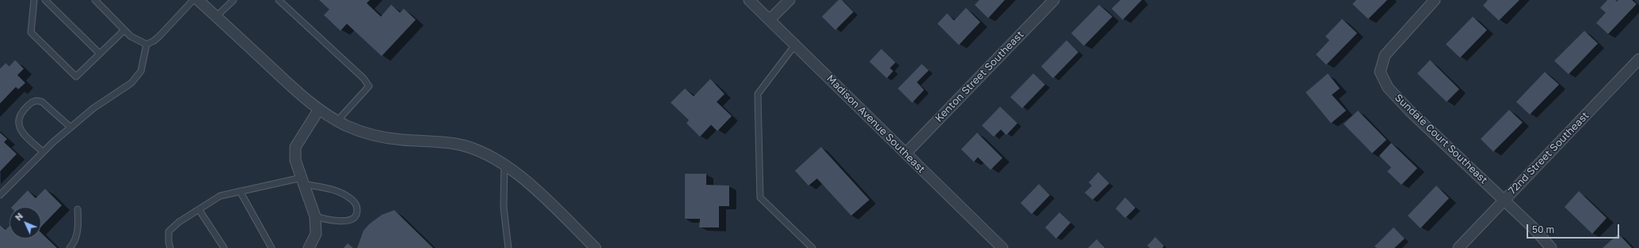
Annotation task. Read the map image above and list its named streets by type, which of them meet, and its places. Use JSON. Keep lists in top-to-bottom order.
{
  "streets": {
    "street": [
      "Kenton Street Southeast",
      "Madison Avenue Southeast",
      "Sundale Court Southeast",
      "72nd Street Southeast"
    ]
  },
  "crossings": [
    ["Kenton Street Southeast", "Madison Avenue Southeast"],
    ["Sundale Court Southeast", "72nd Street Southeast"]
  ],
  "scale_bar": "50 m",
  "north": "top left"
}
